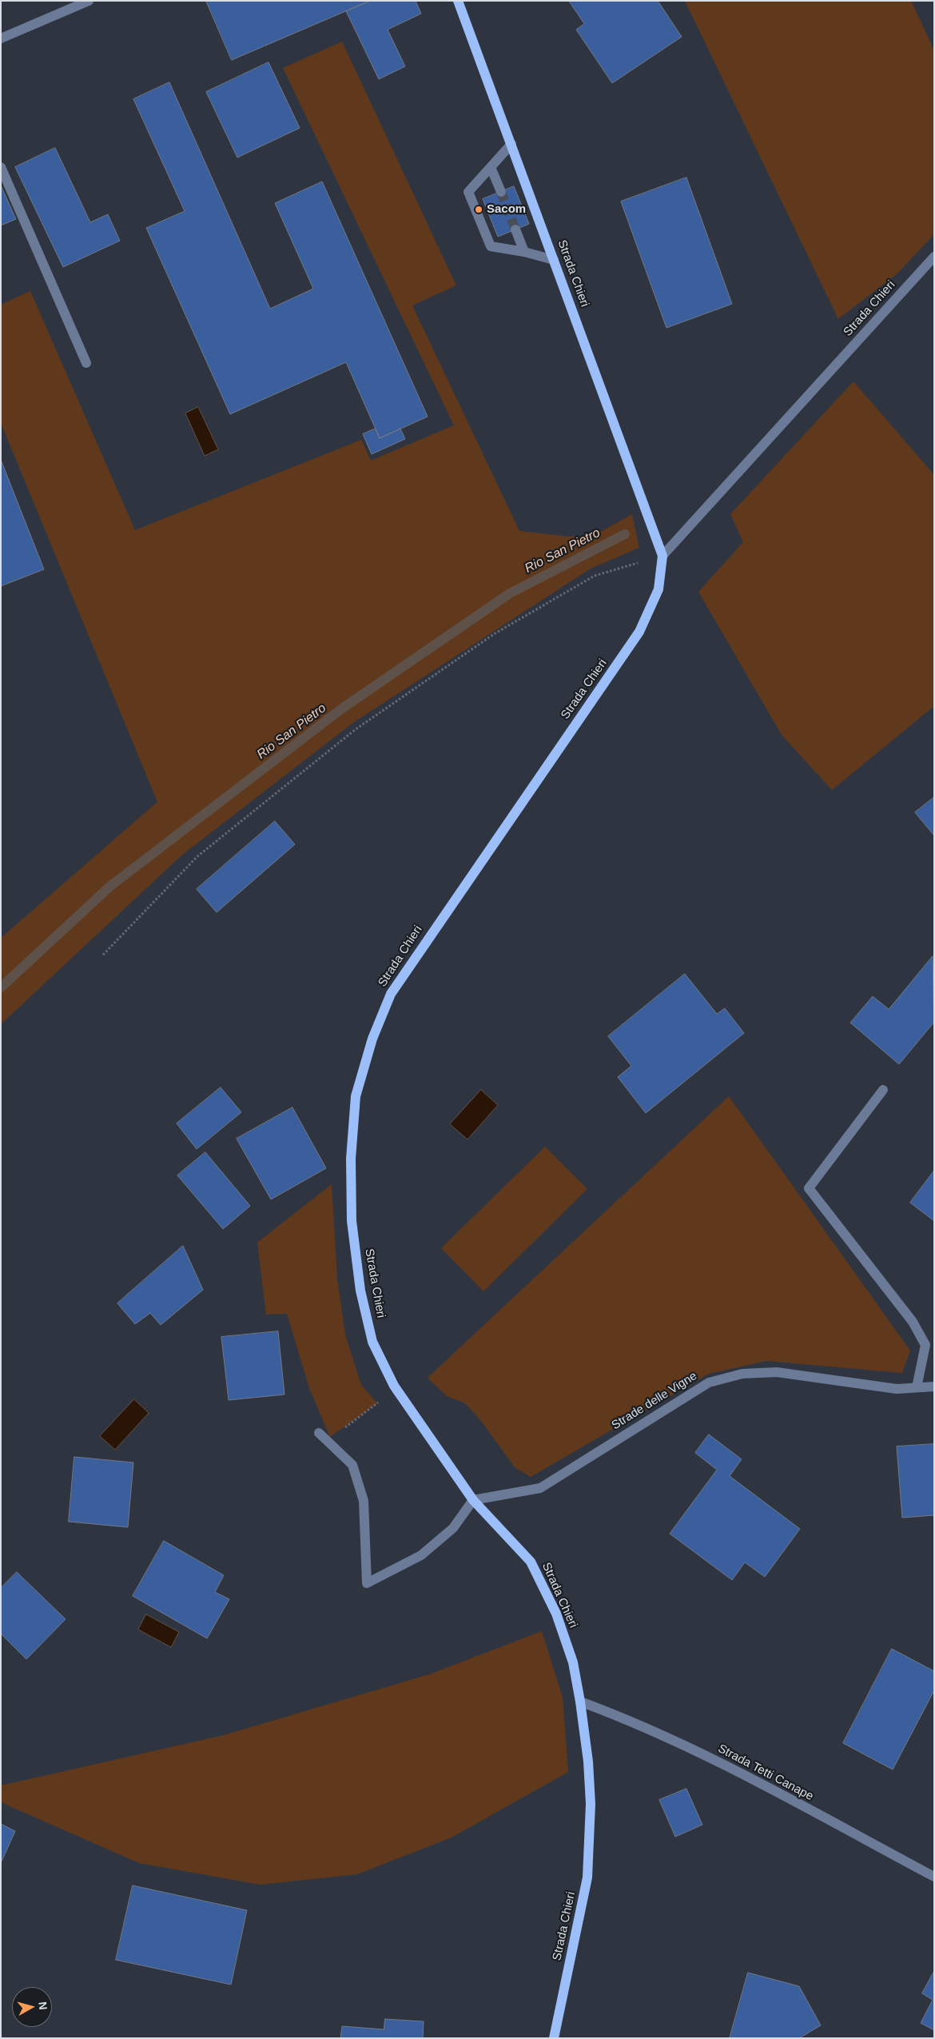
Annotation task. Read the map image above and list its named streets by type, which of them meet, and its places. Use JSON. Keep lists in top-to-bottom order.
{
  "streets": {
    "main road": ["Strada Chieri"],
    "street": ["Strade delle Vigne", "Strada Tetti Canape"]
  },
  "crossings": [
    ["Strada Chieri", "Strade delle Vigne"],
    ["Strada Chieri", "Strada Tetti Canape"]
  ],
  "water": ["Rio San Pietro"],
  "places": ["Sacom"],
  "north": "right"
}
